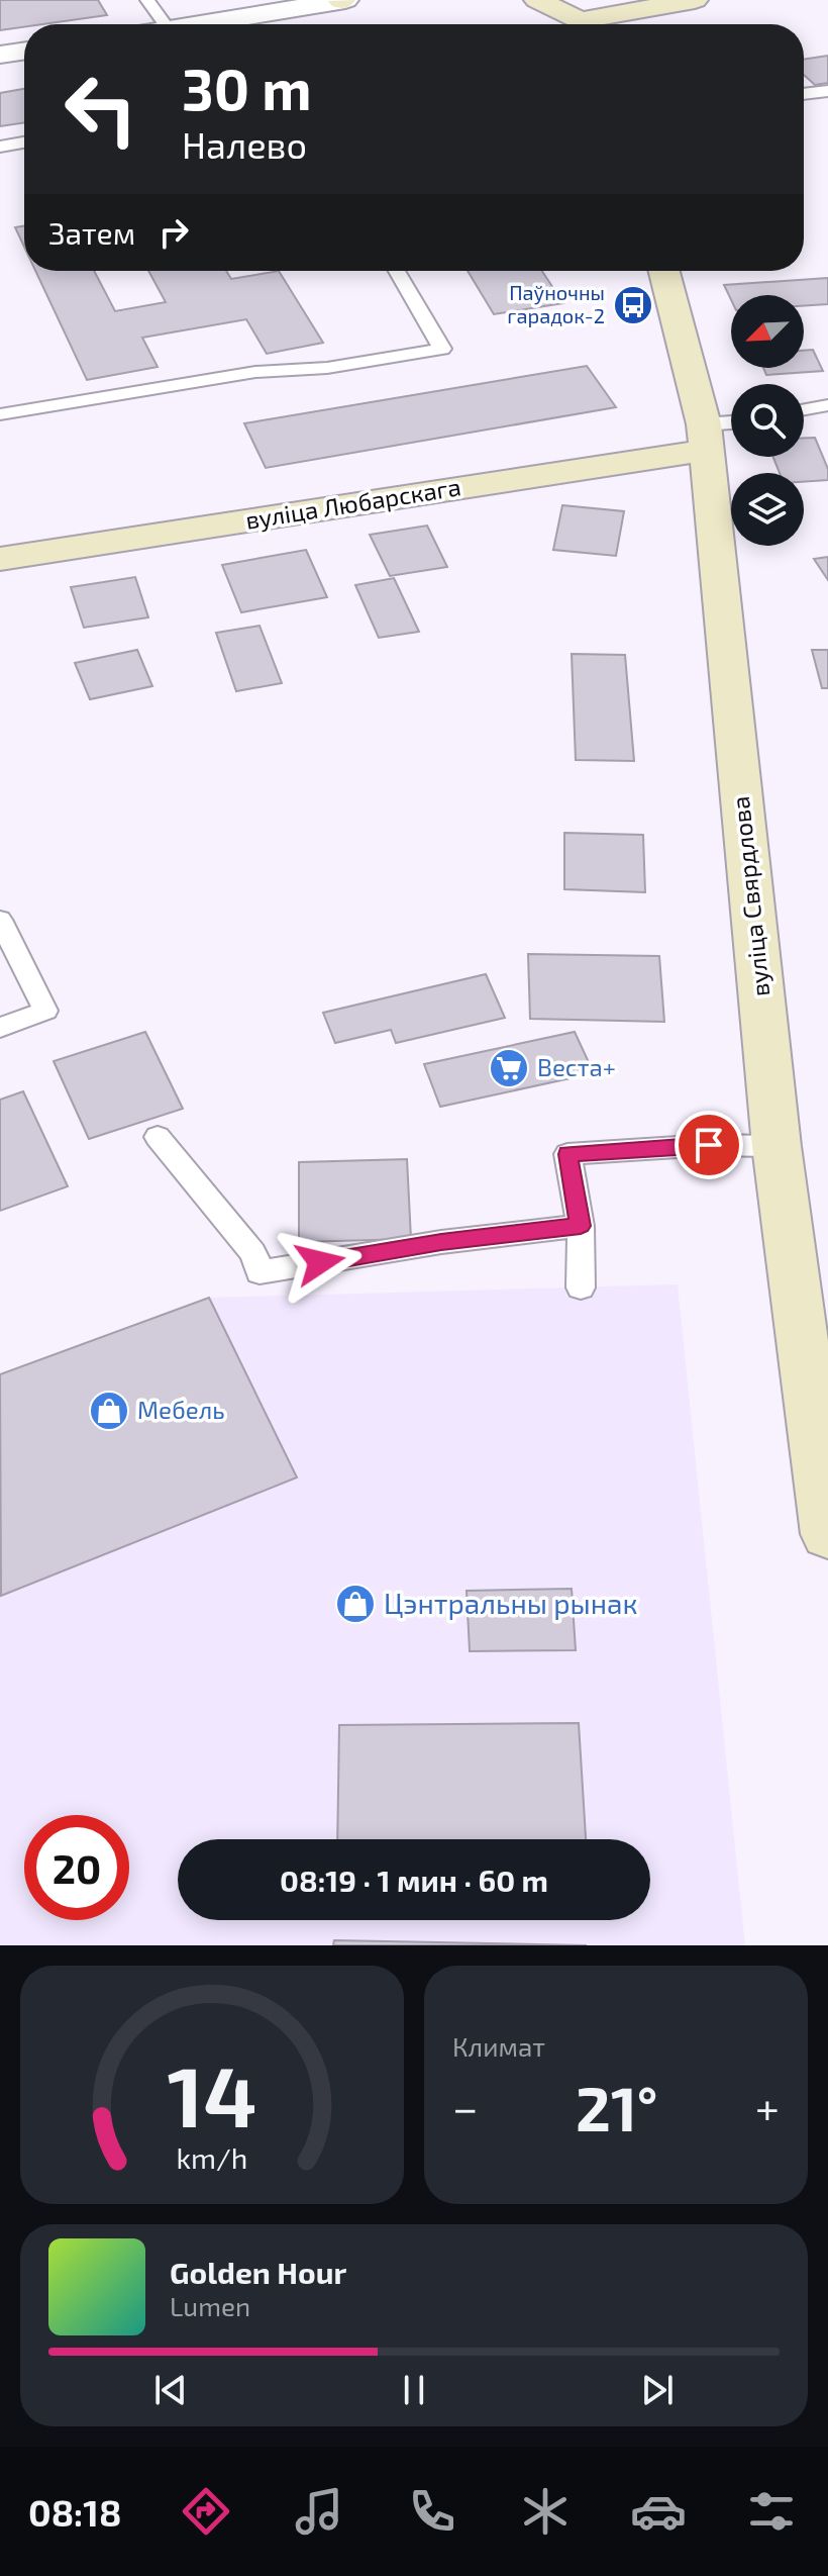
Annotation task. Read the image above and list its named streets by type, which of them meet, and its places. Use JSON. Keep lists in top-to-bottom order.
{
  "streets": {
    "street": ["вуліца Любарскага", "вуліца Свярдлова"]
  },
  "crossings": [
    ["вуліца Любарскага", "вуліца Свярдлова"]
  ],
  "places": {
    "bus stop": ["Паўночны гарадок-2"],
    "supermarket": ["Веста+"],
    "shop": ["Мебель", "Цэнтральны рынак"]
  },
  "north": "bottom left",
  "page": {
    "turn": ["30 m", "Налево"],
    "then": "Затем",
    "limit": "20",
    "trip": "08:19 · 1 мин · 60 m",
    "tile": "Климат",
    "heat": ["−", "21°", "+"],
    "song": ["Golden Hour", "Lumen"],
    "tabs": "08:18",
    "gauge": ["14", "km/h"]
  }
}
